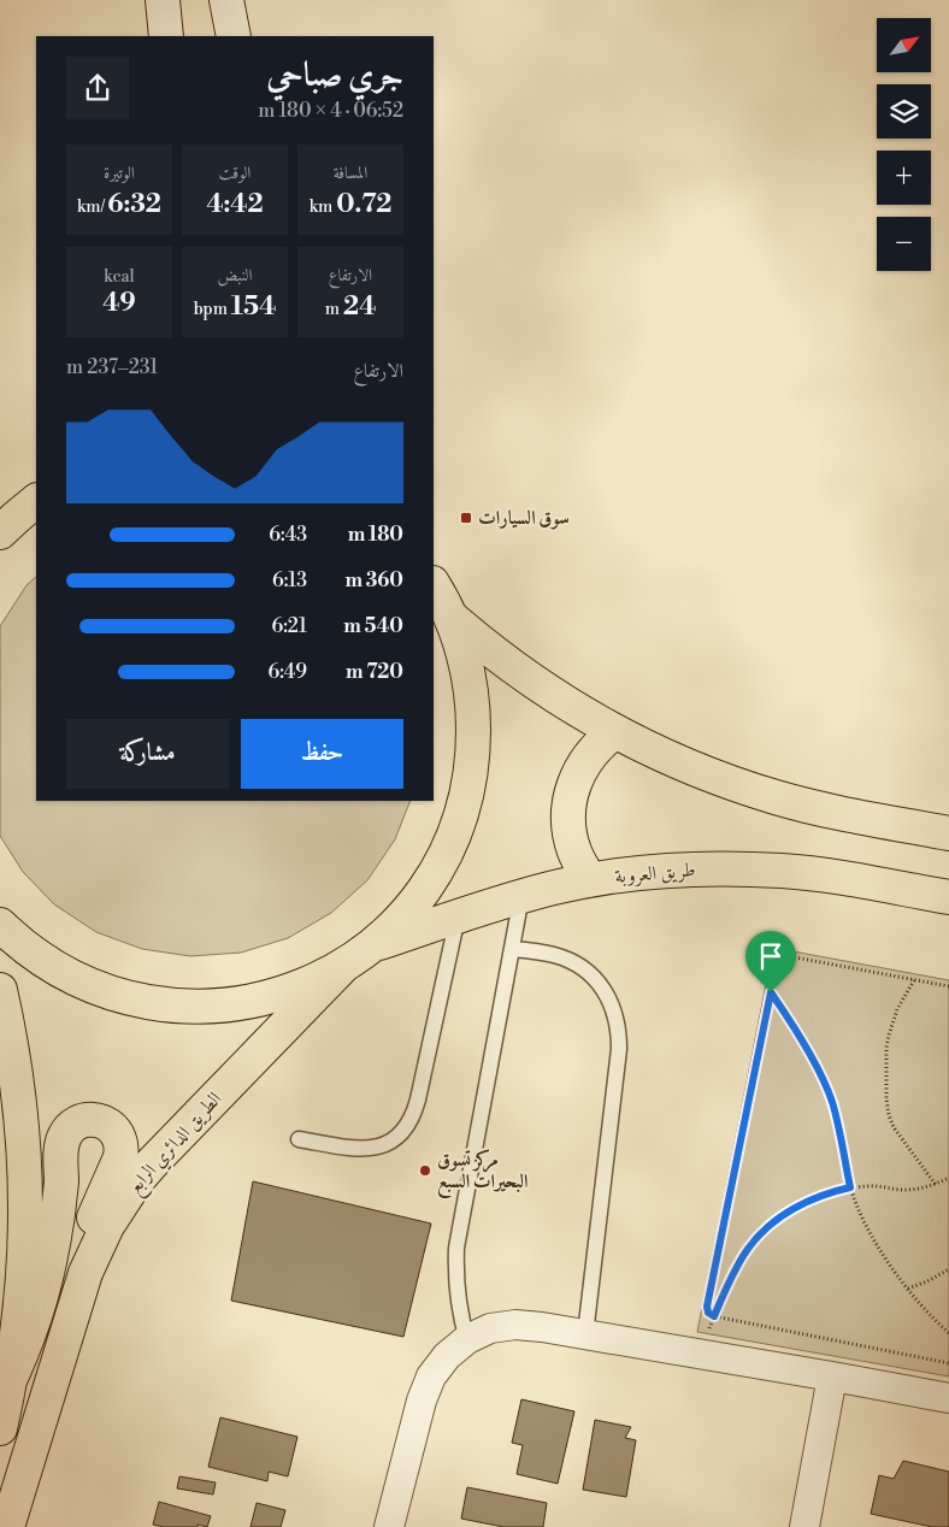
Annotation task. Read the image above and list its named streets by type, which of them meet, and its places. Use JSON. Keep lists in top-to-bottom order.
{
  "streets": {
    "main road": ["طريق العروبة", "الطريق الدائري الرابع"]
  },
  "places": {
    "transit": ["سوق السيارات"],
    "other": ["مركز تسوق البحيرات السبع"]
  },
  "north": "top right",
  "page": {
    "map_buttons": ["+", "−"],
    "heading": ["جري صباحي", "06:52 · 4 × 180 m"],
    "stats": [
      ["المسافة", "0.72 km"],
      ["الوقت", "4:42"],
      ["الوتيرة", "6:32 /km"],
      ["الارتفاع", "24 m"],
      ["النبض", "154 bpm"],
      ["kcal", "49"]
    ],
    "chart": ["الارتفاع", "231–237 m"],
    "list": [
      {
        "name": "180 m",
        "note": "6:43"
      },
      {
        "name": "360 m",
        "note": "6:13"
      },
      {
        "name": "540 m",
        "note": "6:21"
      },
      {
        "name": "720 m",
        "note": "6:49"
      }
    ],
    "buttons": ["حفظ", "مشاركة"]
  }
}
